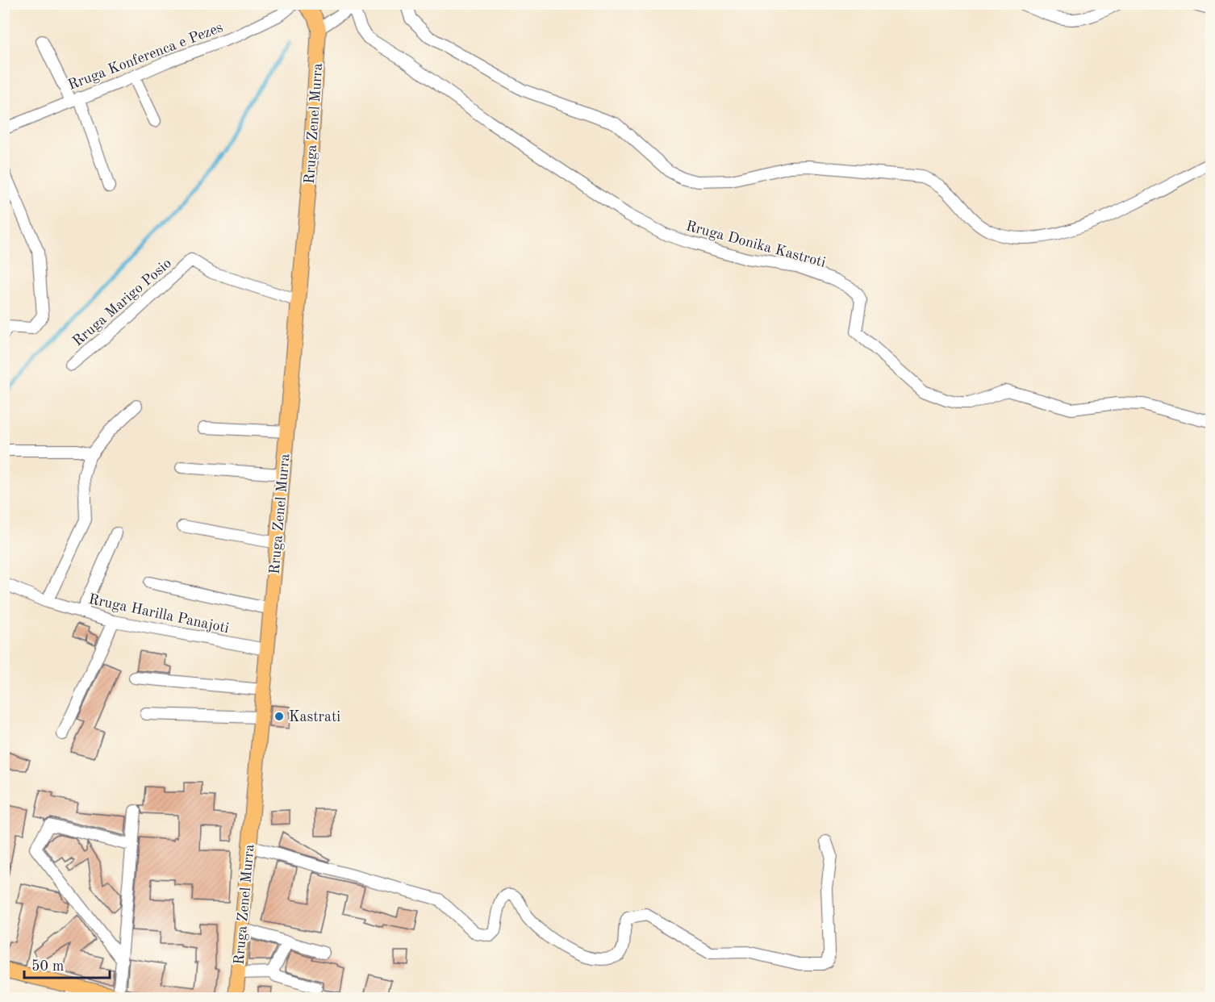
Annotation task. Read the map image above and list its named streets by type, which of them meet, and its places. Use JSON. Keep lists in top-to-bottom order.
{
  "streets": {
    "main road": ["Rruga Zenel Murra"],
    "street": [
      "Rruga Konferenca e Pezes",
      "Rruga Donika Kastroti",
      "Rruga Marigo Posio",
      "Rruga Harilla Panajoti"
    ]
  },
  "crossings": [
    ["Rruga Zenel Murra", "Rruga Marigo Posio"],
    ["Rruga Zenel Murra", "Rruga Harilla Panajoti"]
  ],
  "places": ["Kastrati"],
  "scale_bar": "50 m"
}
